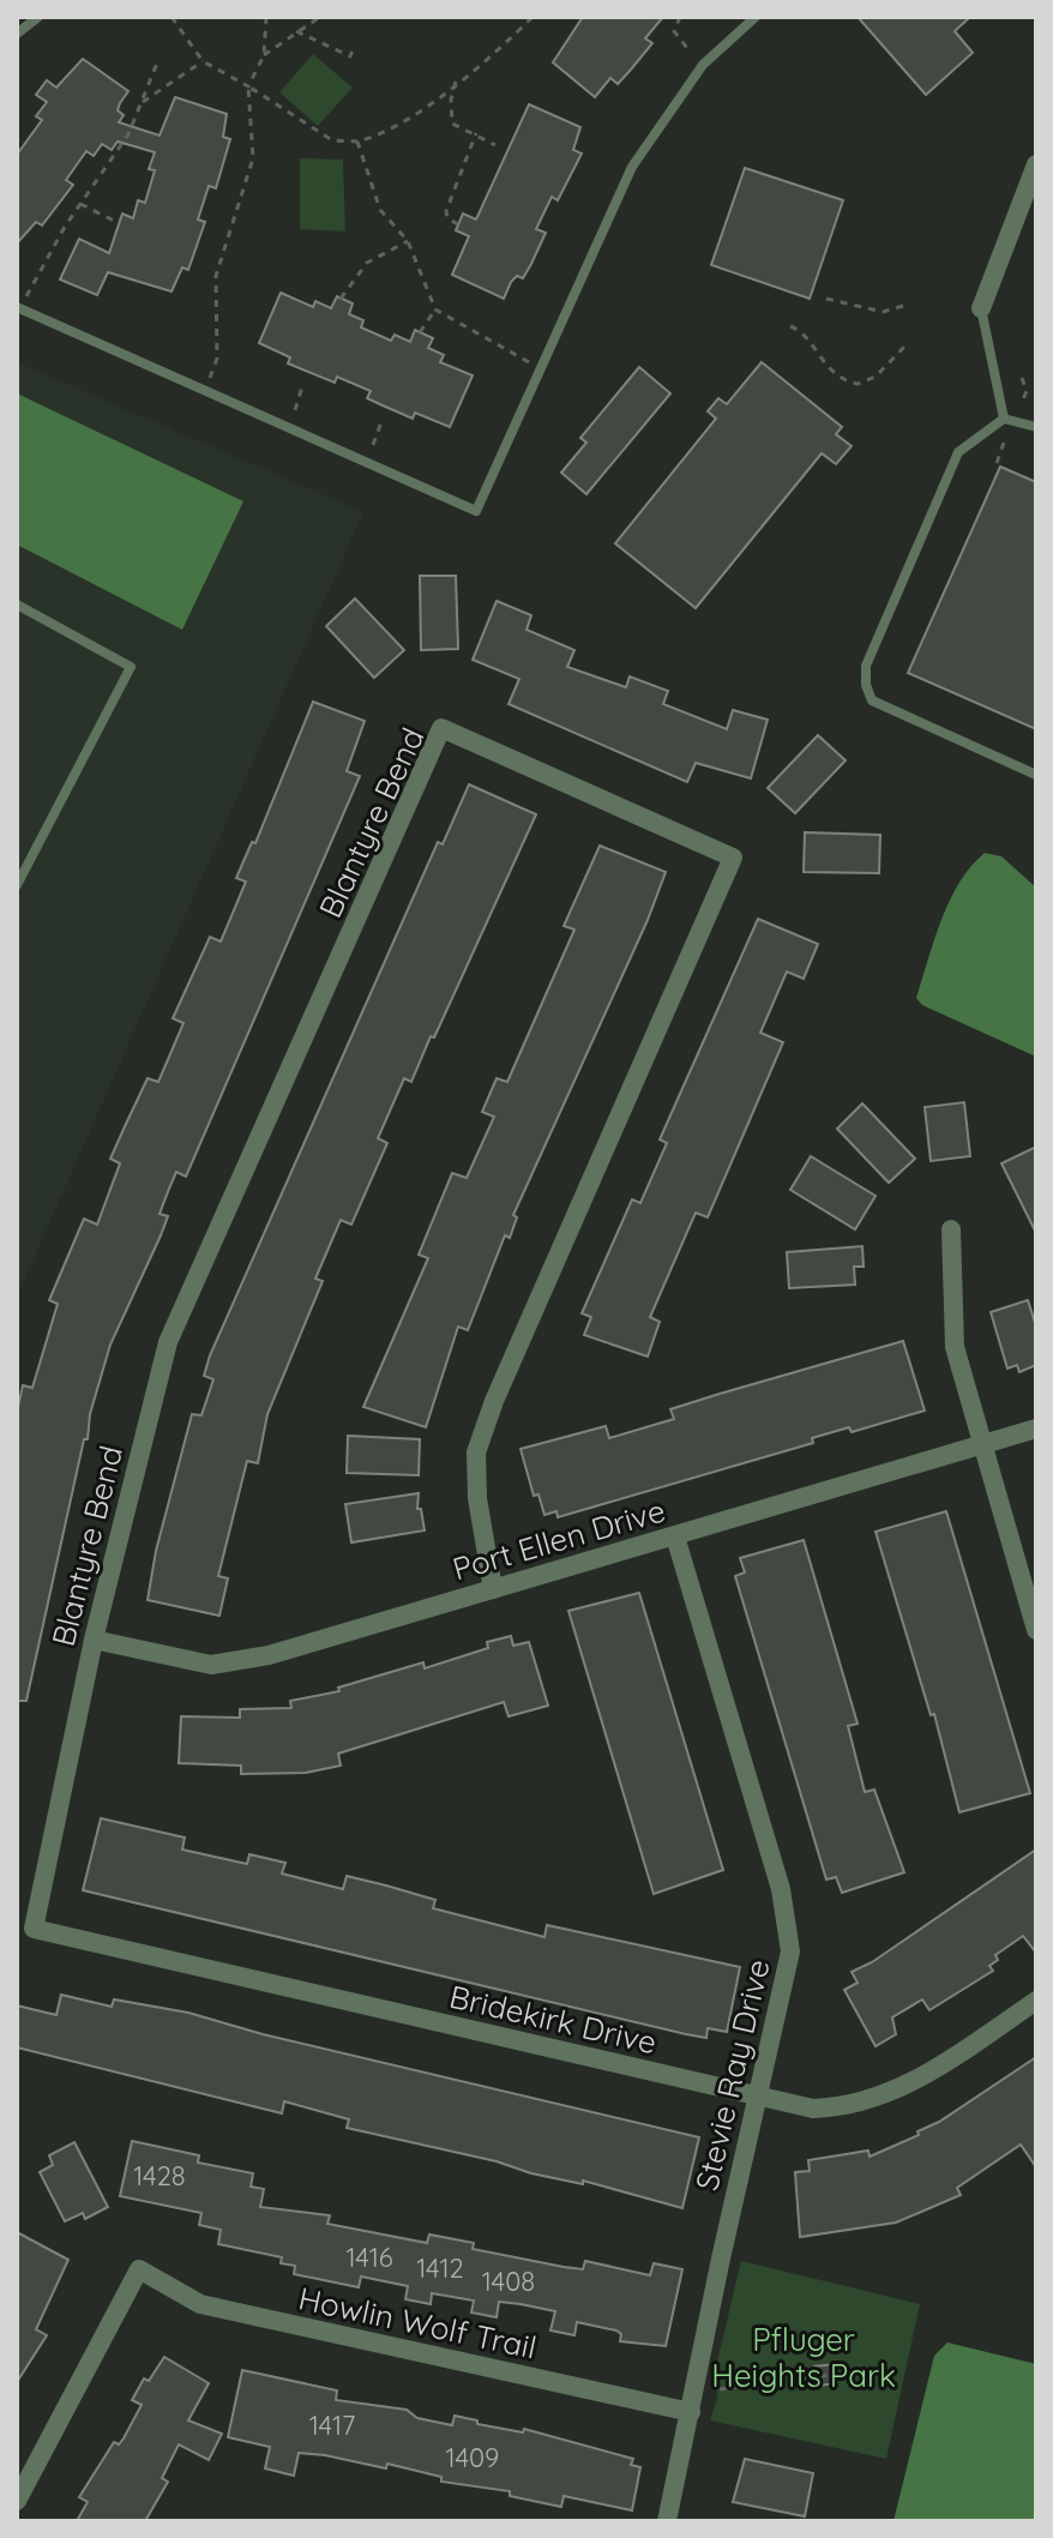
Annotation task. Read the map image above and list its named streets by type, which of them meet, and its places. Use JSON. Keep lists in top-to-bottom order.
{
  "streets": {
    "street": [
      "Blantyre Bend",
      "Port Ellen Drive",
      "Bridekirk Drive",
      "Stevie Ray Drive",
      "Howlin Wolf Trail"
    ]
  },
  "crossings": [
    ["Blantyre Bend", "Port Ellen Drive"],
    ["Blantyre Bend", "Bridekirk Drive"],
    ["Port Ellen Drive", "Stevie Ray Drive"],
    ["Bridekirk Drive", "Stevie Ray Drive"],
    ["Stevie Ray Drive", "Howlin Wolf Trail"]
  ],
  "parks": ["Pfluger Heights Park"],
  "house_numbers": [
    "1428",
    "1416",
    "1412",
    "1408",
    "1417",
    "1409"
  ]
}
